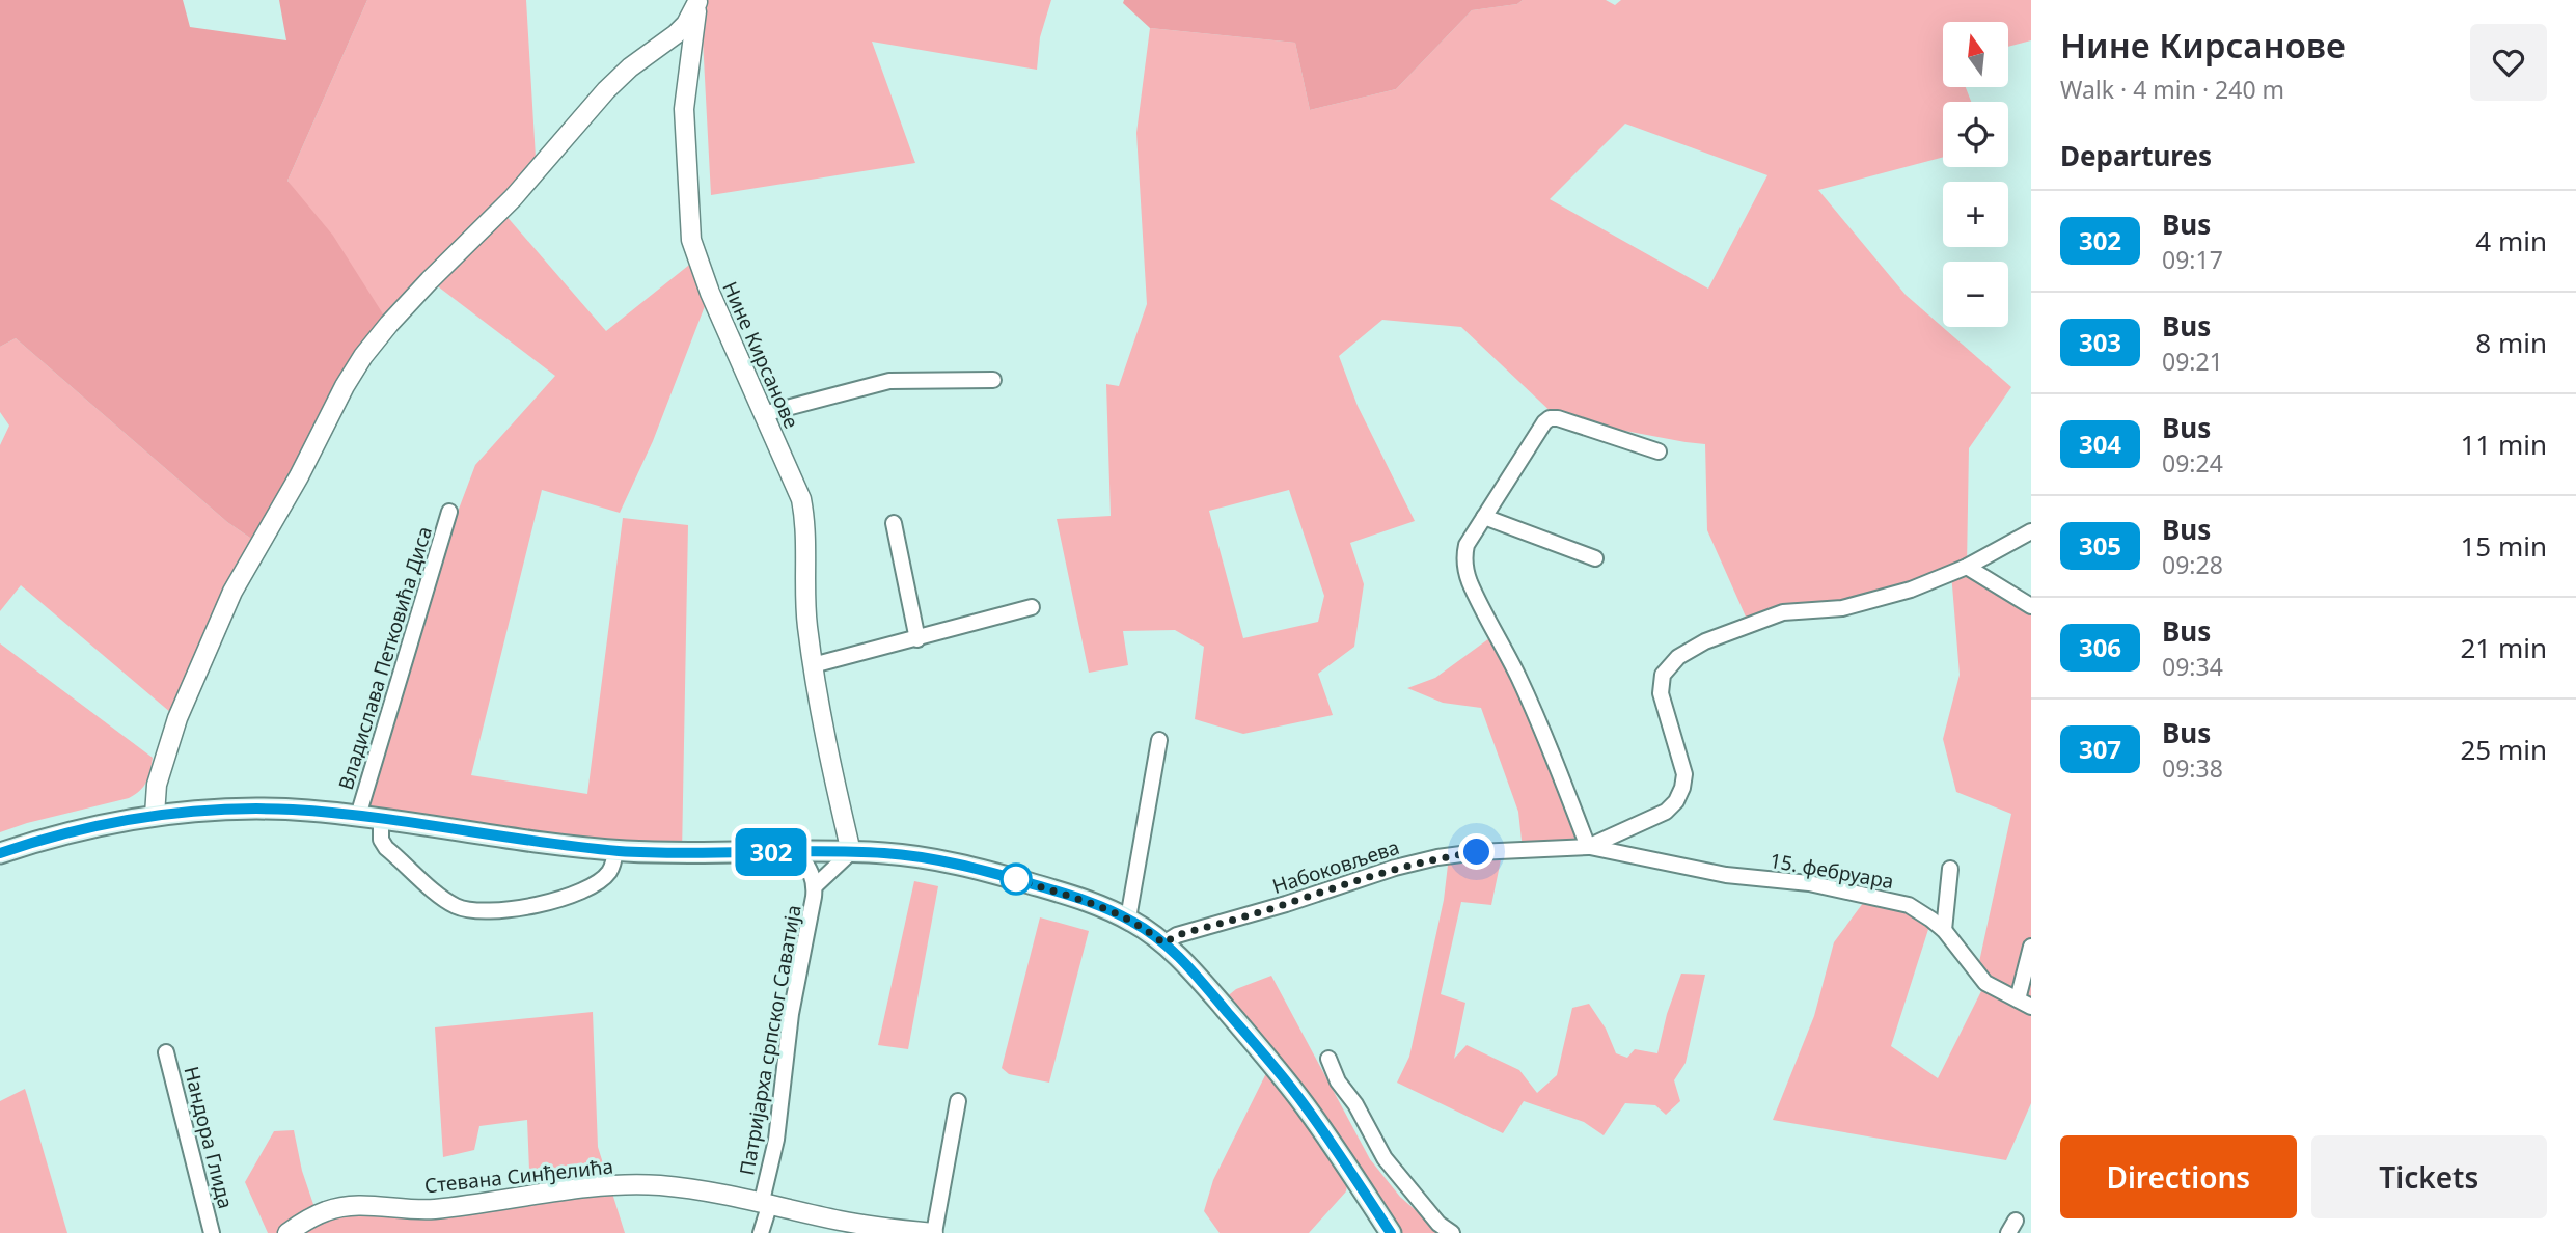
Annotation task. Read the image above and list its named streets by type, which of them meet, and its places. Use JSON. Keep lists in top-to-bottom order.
{
  "streets": {
    "street": [
      "Нине Кирсанове",
      "Владислава Петковића Диса",
      "Набоковљева",
      "15. фебруара",
      "Патријарха српског Саватија",
      "Нандора Глида",
      "Стевана Синђелића"
    ]
  },
  "crossings": [
    ["Нине Кирсанове", "Патријарха српског Саватија"],
    ["Набоковљева", "15. фебруара"],
    ["Патријарха српског Саватија", "Стевана Синђелића"]
  ],
  "lines": ["bus line 302"],
  "north": "top",
  "page": {
    "on_map": "302",
    "heading": [
      ["Нине Кирсанове", "Walk · 4 min · 240 m"],
      "Departures"
    ],
    "map_buttons": ["+", "−"],
    "list": [
      {
        "mark": "302",
        "name": "Bus",
        "note": "09:17",
        "value": "4 min"
      },
      {
        "mark": "303",
        "name": "Bus",
        "note": "09:21",
        "value": "8 min"
      },
      {
        "mark": "304",
        "name": "Bus",
        "note": "09:24",
        "value": "11 min"
      },
      {
        "mark": "305",
        "name": "Bus",
        "note": "09:28",
        "value": "15 min"
      },
      {
        "mark": "306",
        "name": "Bus",
        "note": "09:34",
        "value": "21 min"
      },
      {
        "mark": "307",
        "name": "Bus",
        "note": "09:38",
        "value": "25 min"
      }
    ],
    "buttons": ["Directions", "Tickets"]
  }
}
